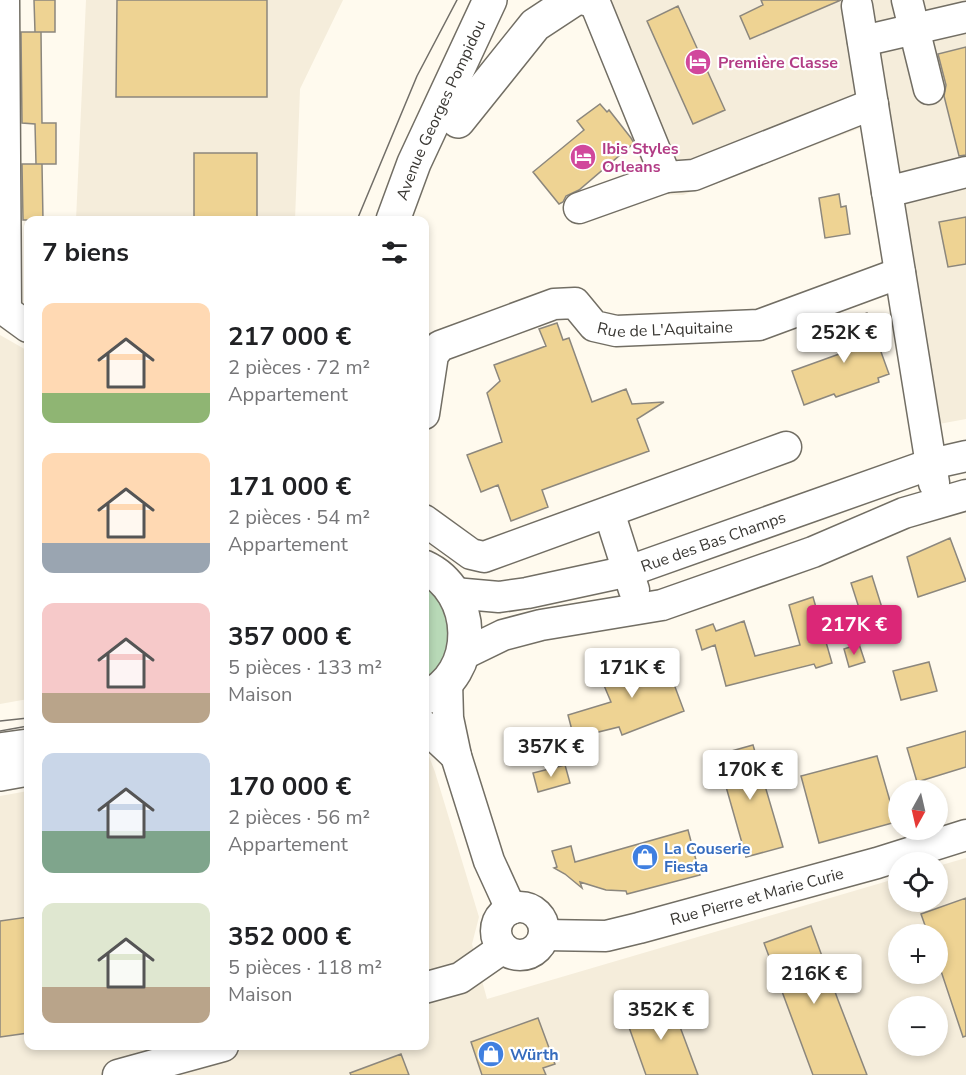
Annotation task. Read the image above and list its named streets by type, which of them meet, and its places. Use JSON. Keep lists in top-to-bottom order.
{
  "streets": {
    "main road": ["Avenue Georges Pompidou"],
    "street": ["Rue de L'Aquitaine", "Rue des Bas Champs", "Rue Pierre et Marie Curie"]
  },
  "places": {
    "hotel": ["Première Classe", "Ibis Styles Orleans"],
    "shop": ["La Couserie Fiesta", "Würth"]
  },
  "north": "bottom",
  "page": {
    "heading": "7 biens",
    "list": [
      {
        "name": "217 000 €",
        "note": "2 pièces · 72 m² · Appartement"
      },
      {
        "name": "171 000 €",
        "note": "2 pièces · 54 m² · Appartement"
      },
      {
        "name": "357 000 €",
        "note": "5 pièces · 133 m² · Maison"
      },
      {
        "name": "170 000 €",
        "note": "2 pièces · 56 m² · Appartement"
      },
      {
        "name": "352 000 €",
        "note": "5 pièces · 118 m² · Maison"
      }
    ],
    "price": [
      "252K €",
      "217K €",
      "171K €",
      "357K €",
      "170K €",
      "216K €",
      "352K €"
    ],
    "map_buttons": ["+", "−"]
  }
}
